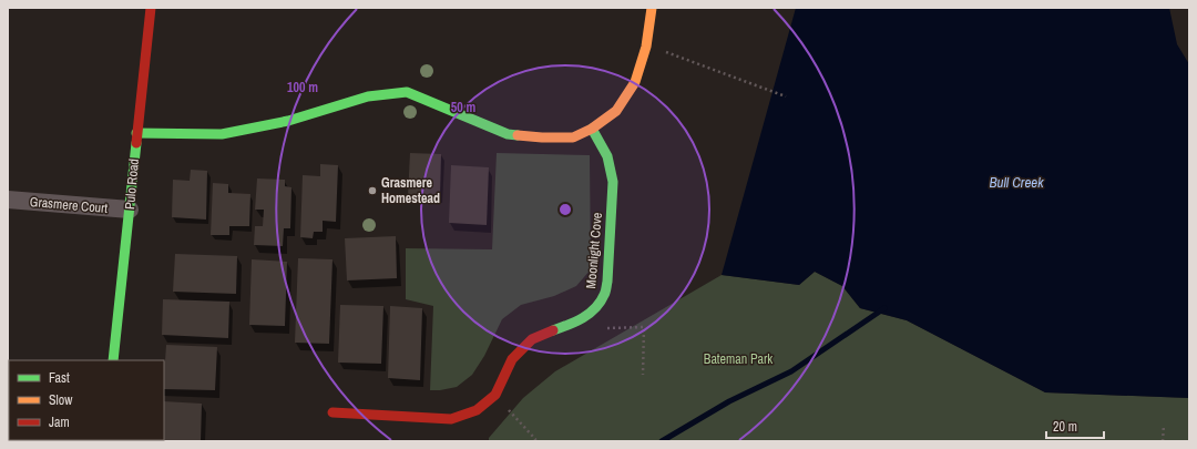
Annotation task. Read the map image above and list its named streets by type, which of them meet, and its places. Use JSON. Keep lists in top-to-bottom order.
{
  "streets": {
    "street": ["Pulo Road", "Grasmere Court", "Moonlight Cove"]
  },
  "crossings": [
    ["Pulo Road", "Grasmere Court"]
  ],
  "water": ["Bull Creek"],
  "parks": ["Bateman Park"],
  "places": ["Grasmere Homestead"],
  "legend": ["Fast", "Slow", "Jam"],
  "scale_bar": "20 m",
  "rings": ["100 m", "50 m"]
}
